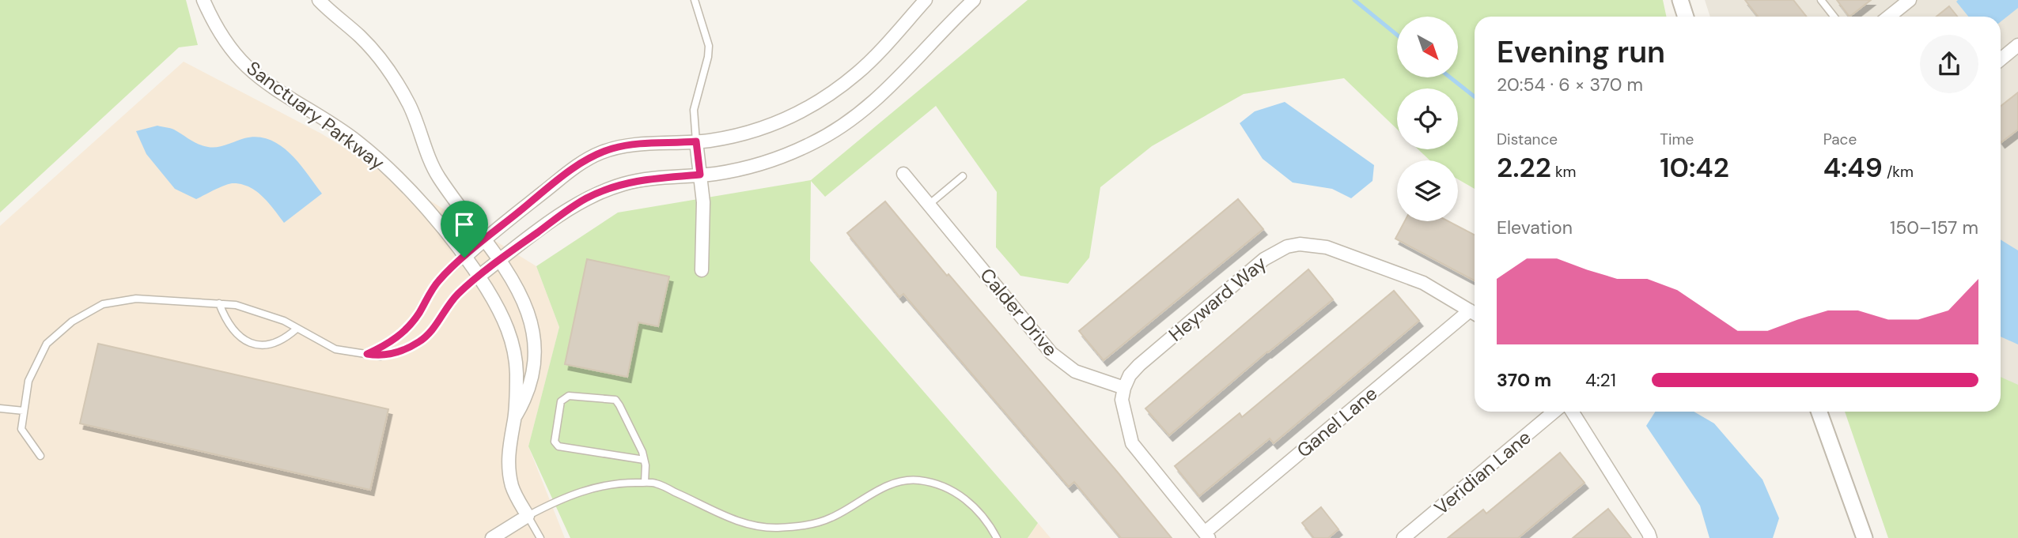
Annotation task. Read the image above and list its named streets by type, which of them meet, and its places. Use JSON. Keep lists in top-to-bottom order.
{
  "streets": {
    "street": [
      "Sanctuary Parkway",
      "Heyward Way",
      "Calder Drive",
      "Ganel Lane",
      "Veridian Lane"
    ]
  },
  "crossings": [
    ["Heyward Way", "Calder Drive"],
    ["Heyward Way", "Ganel Lane"]
  ],
  "north": "bottom right",
  "page": {
    "heading": ["Evening run", "20:54 · 6 × 370 m"],
    "stats": [
      ["Distance", "2.22 km"],
      ["Time", "10:42"],
      ["Pace", "4:49 /km"]
    ],
    "chart": ["Elevation", "150–157 m"],
    "list": [
      {
        "name": "370 m",
        "note": "4:21"
      }
    ]
  }
}
